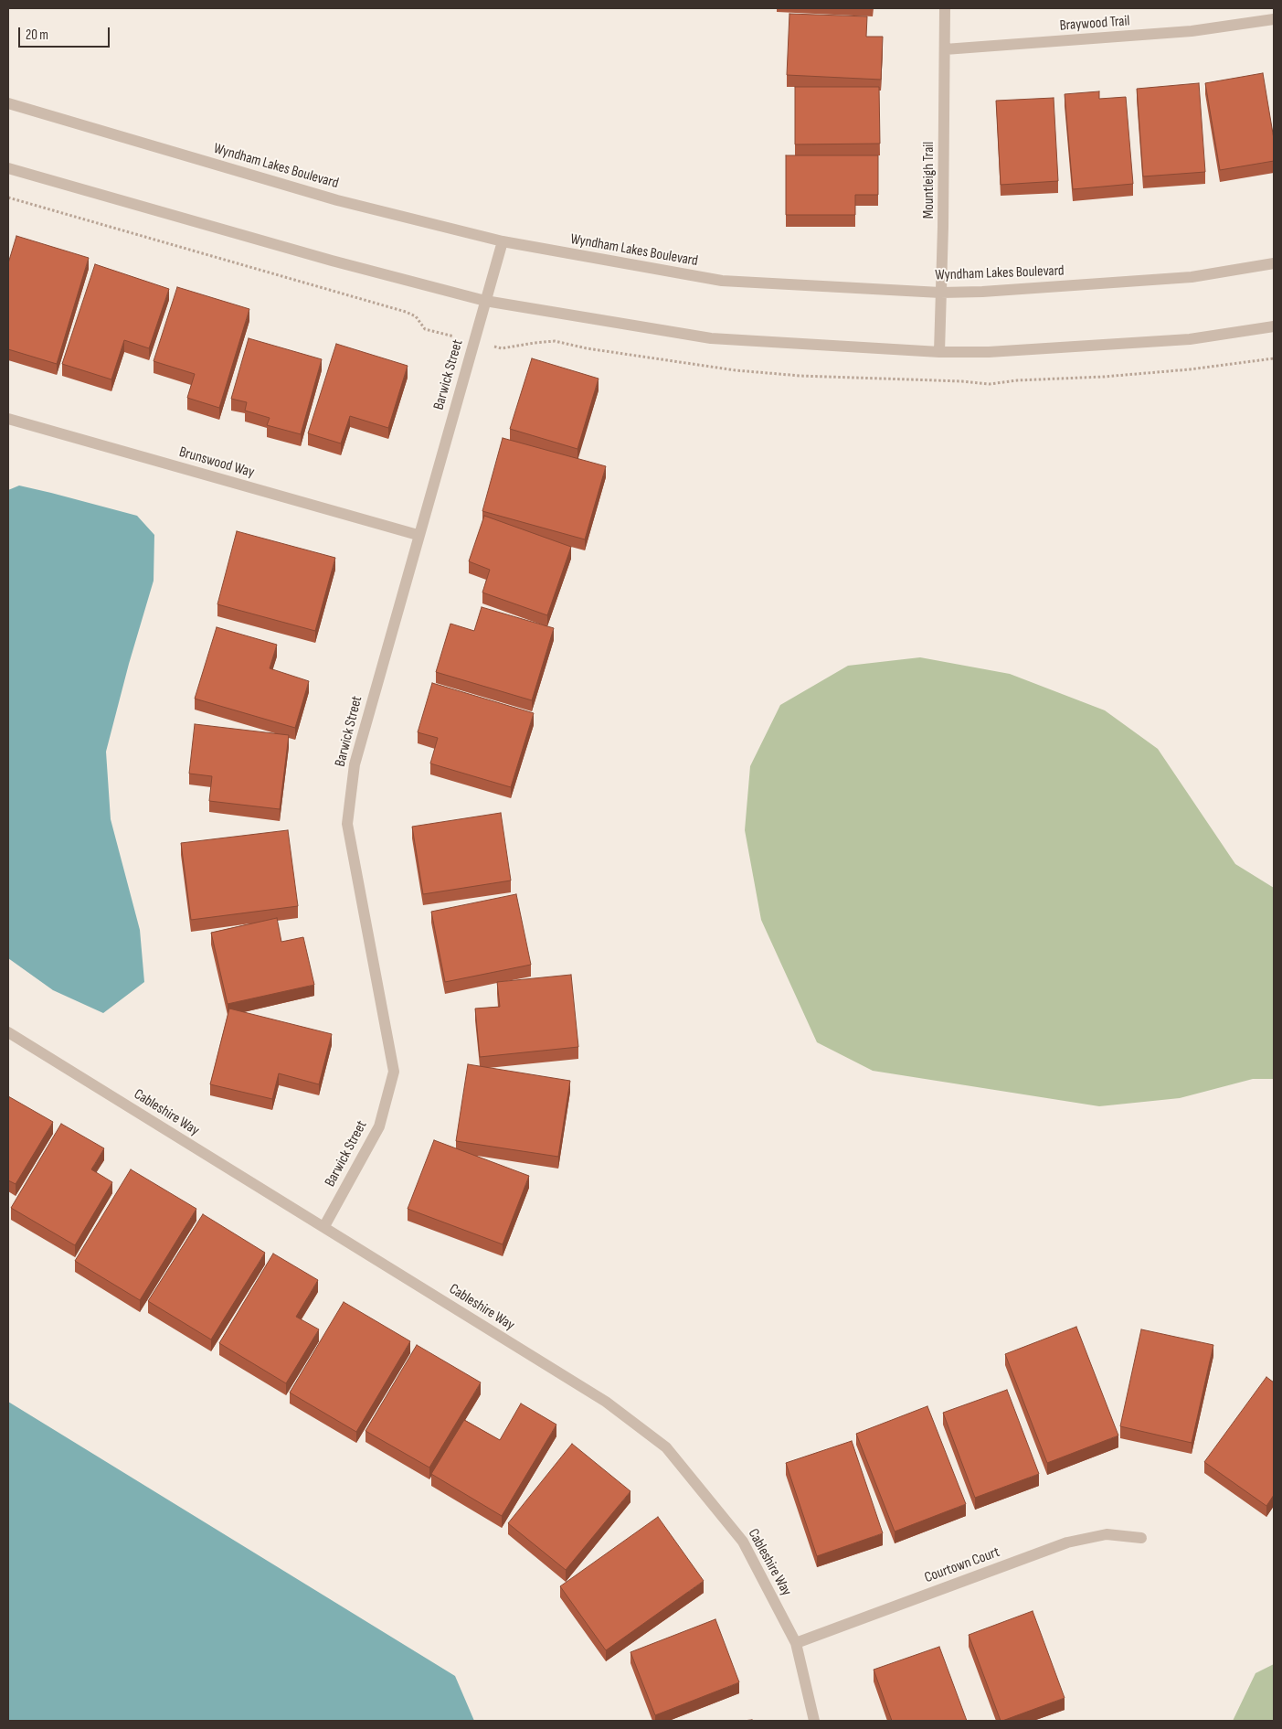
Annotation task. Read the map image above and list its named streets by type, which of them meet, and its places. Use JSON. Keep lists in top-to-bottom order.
{
  "streets": {
    "street": [
      "Braywood Trail",
      "Wyndham Lakes Boulevard",
      "Mountleigh Trail",
      "Barwick Street",
      "Brunswood Way",
      "Cableshire Way",
      "Courtown Court"
    ]
  },
  "crossings": [
    ["Braywood Trail", "Mountleigh Trail"],
    ["Wyndham Lakes Boulevard", "Mountleigh Trail"],
    ["Wyndham Lakes Boulevard", "Barwick Street"],
    ["Barwick Street", "Brunswood Way"],
    ["Barwick Street", "Cableshire Way"],
    ["Cableshire Way", "Courtown Court"]
  ],
  "scale_bar": "20 m"
}
